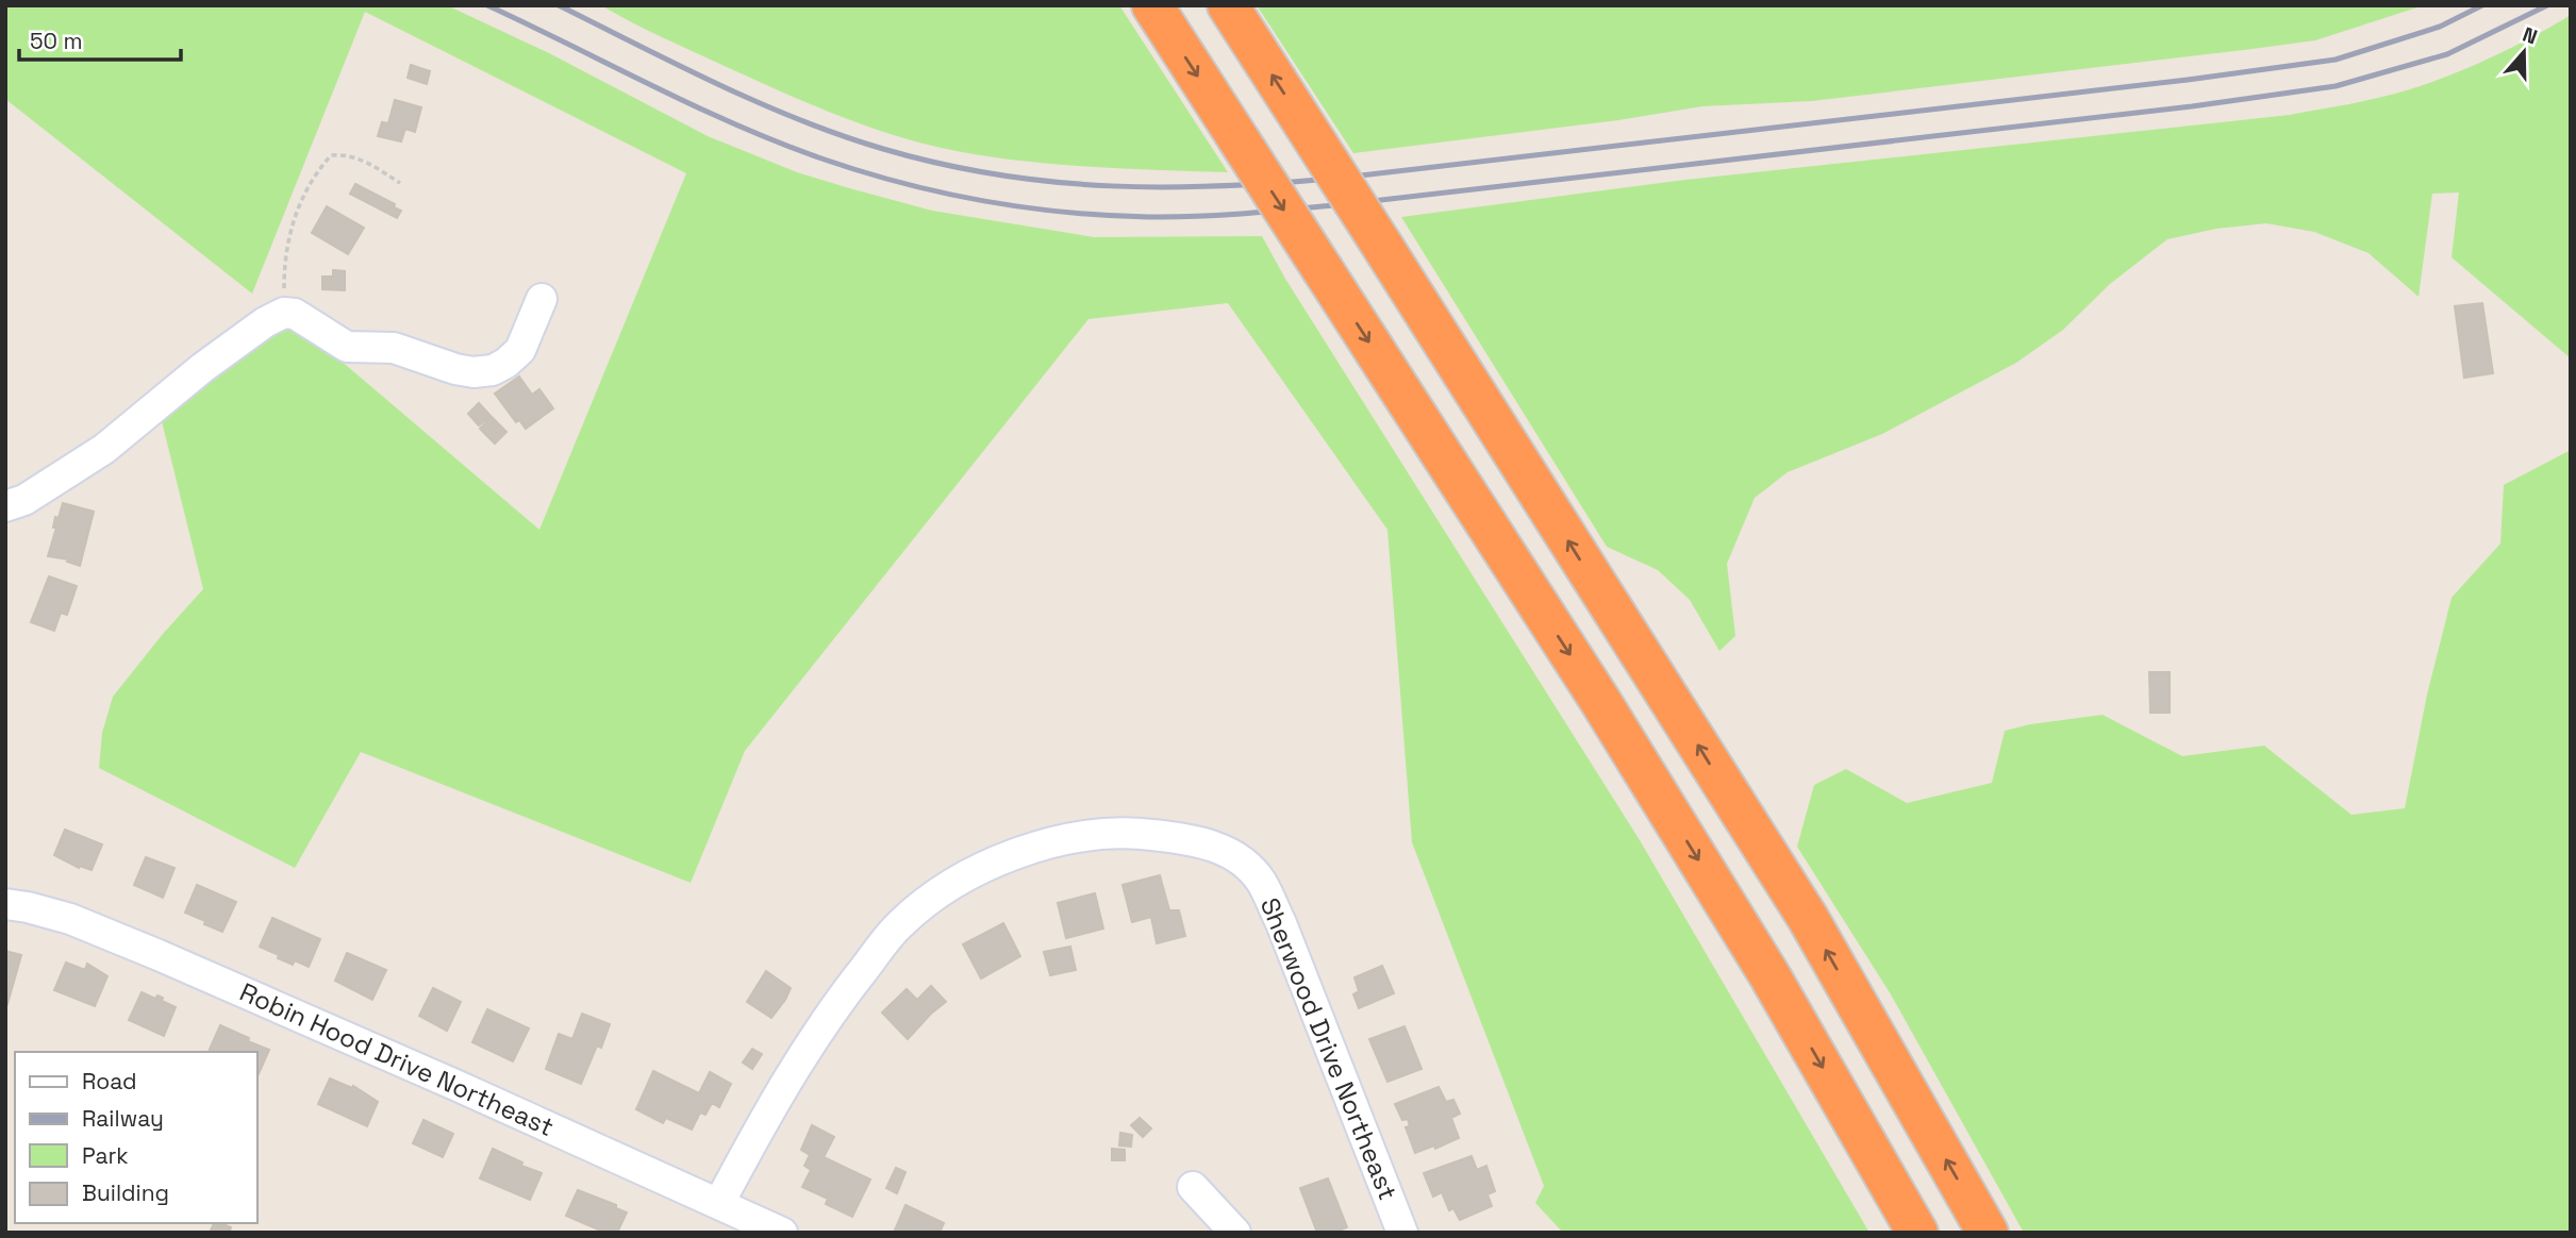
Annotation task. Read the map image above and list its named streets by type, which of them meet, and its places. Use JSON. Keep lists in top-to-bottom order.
{
  "streets": {
    "street": ["Sherwood Drive Northeast", "Robin Hood Drive Northeast"]
  },
  "crossings": [
    ["Sherwood Drive Northeast", "Robin Hood Drive Northeast"]
  ],
  "legend": [
    "Road",
    "Railway",
    "Park",
    "Building"
  ],
  "scale_bar": "50 m",
  "north": "top"
}
